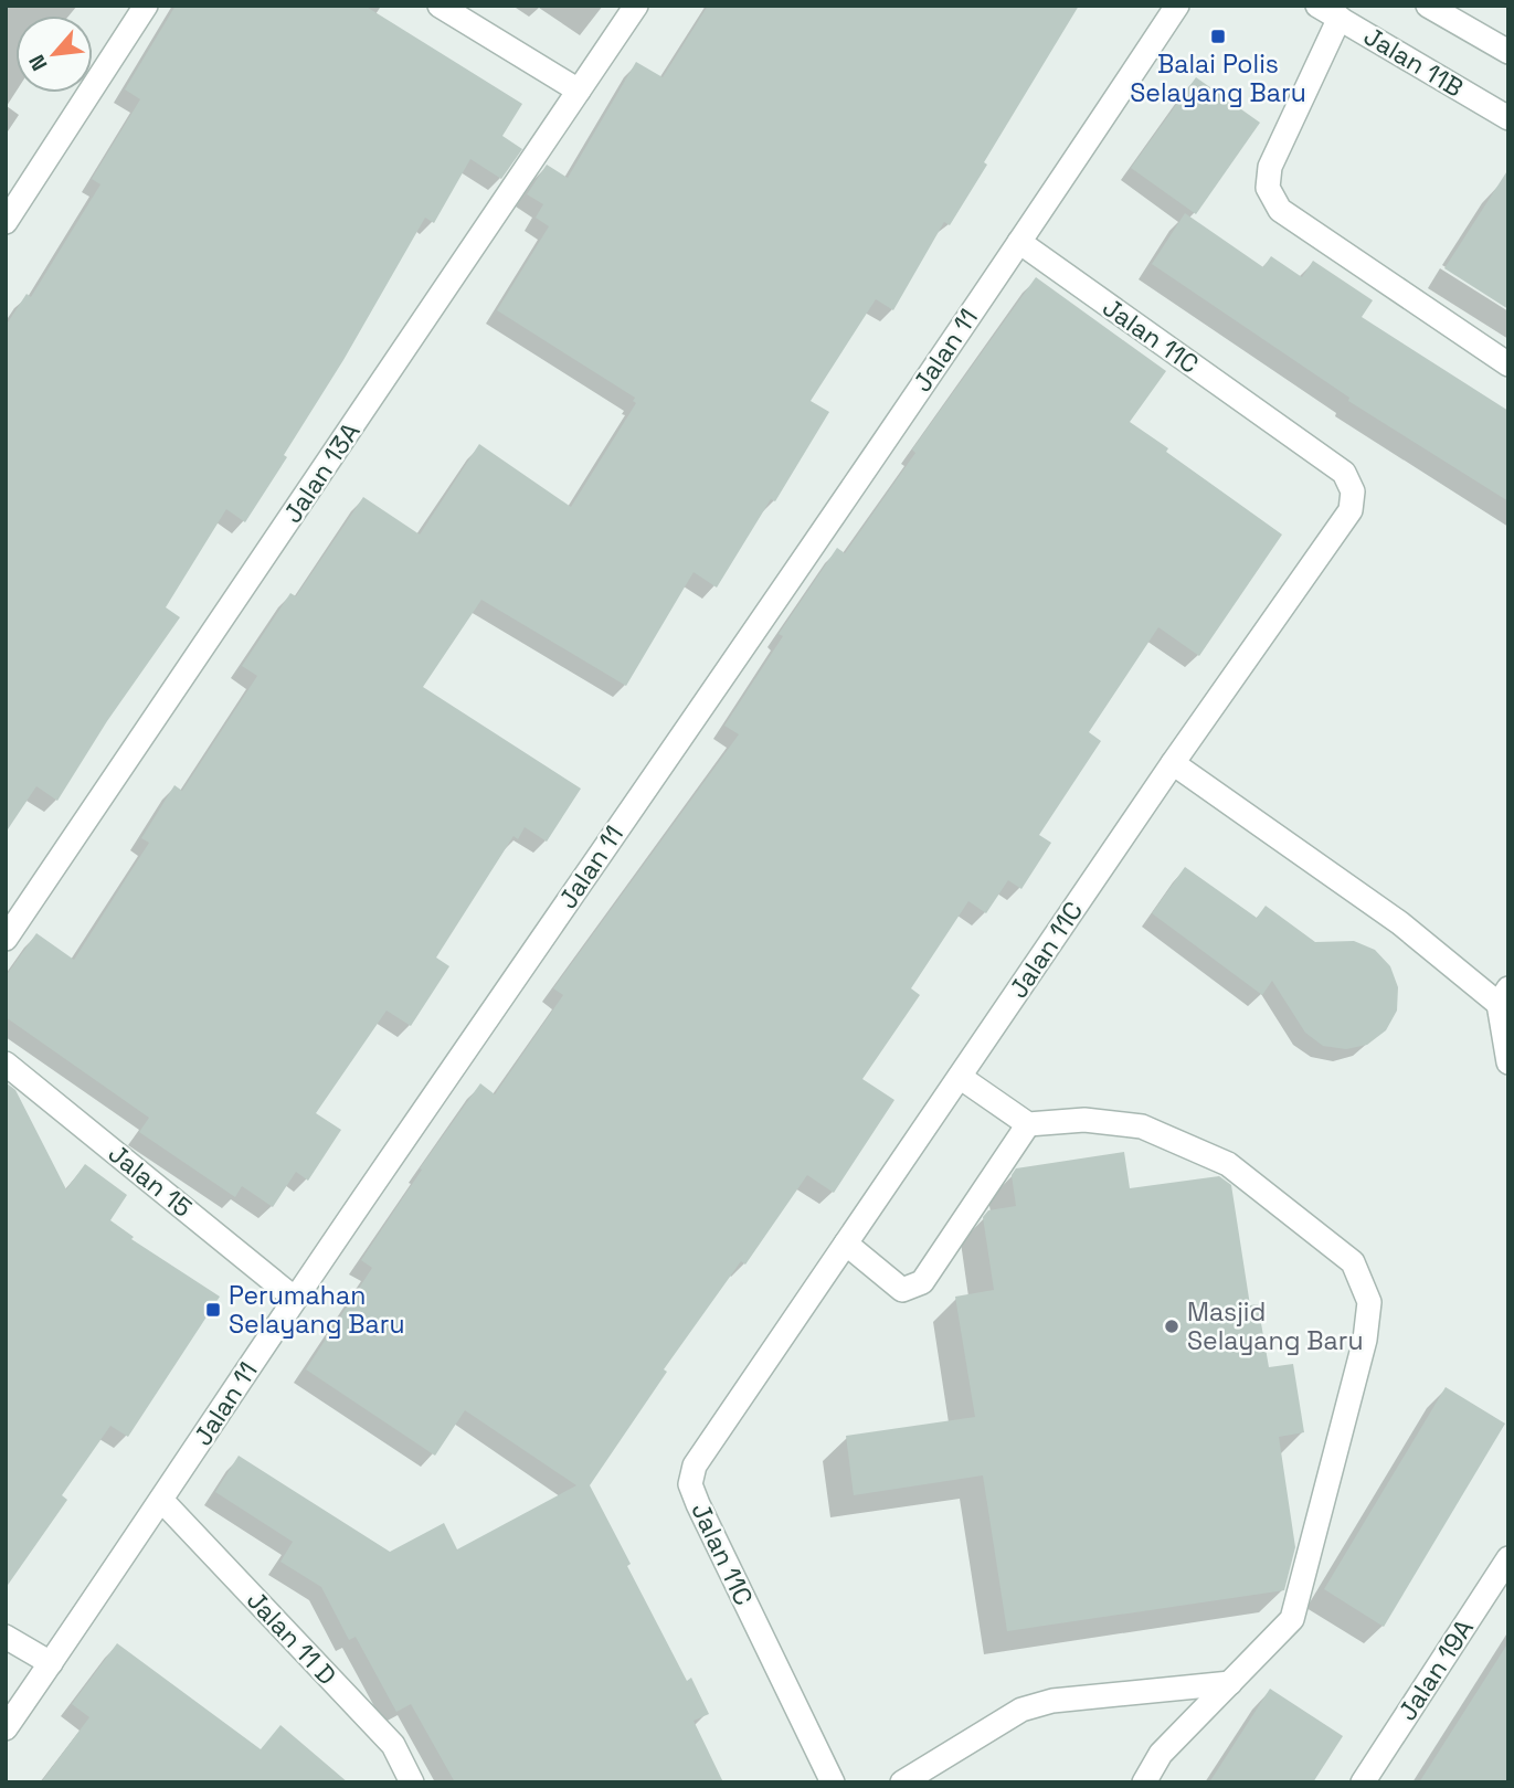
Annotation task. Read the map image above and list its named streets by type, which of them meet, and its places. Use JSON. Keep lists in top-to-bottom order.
{
  "streets": {
    "street": [
      "Jalan 11B",
      "Jalan 11C",
      "Jalan 11",
      "Jalan 13A",
      "Jalan 15",
      "Jalan 11 D",
      "Jalan 19A"
    ]
  },
  "crossings": [
    ["Jalan 11C", "Jalan 11"],
    ["Jalan 11", "Jalan 15"],
    ["Jalan 11", "Jalan 11 D"]
  ],
  "places": {
    "transit": ["Balai Polis Selayang Baru", "Perumahan Selayang Baru"],
    "other": ["Masjid Selayang Baru"]
  },
  "north": "bottom left"
}
